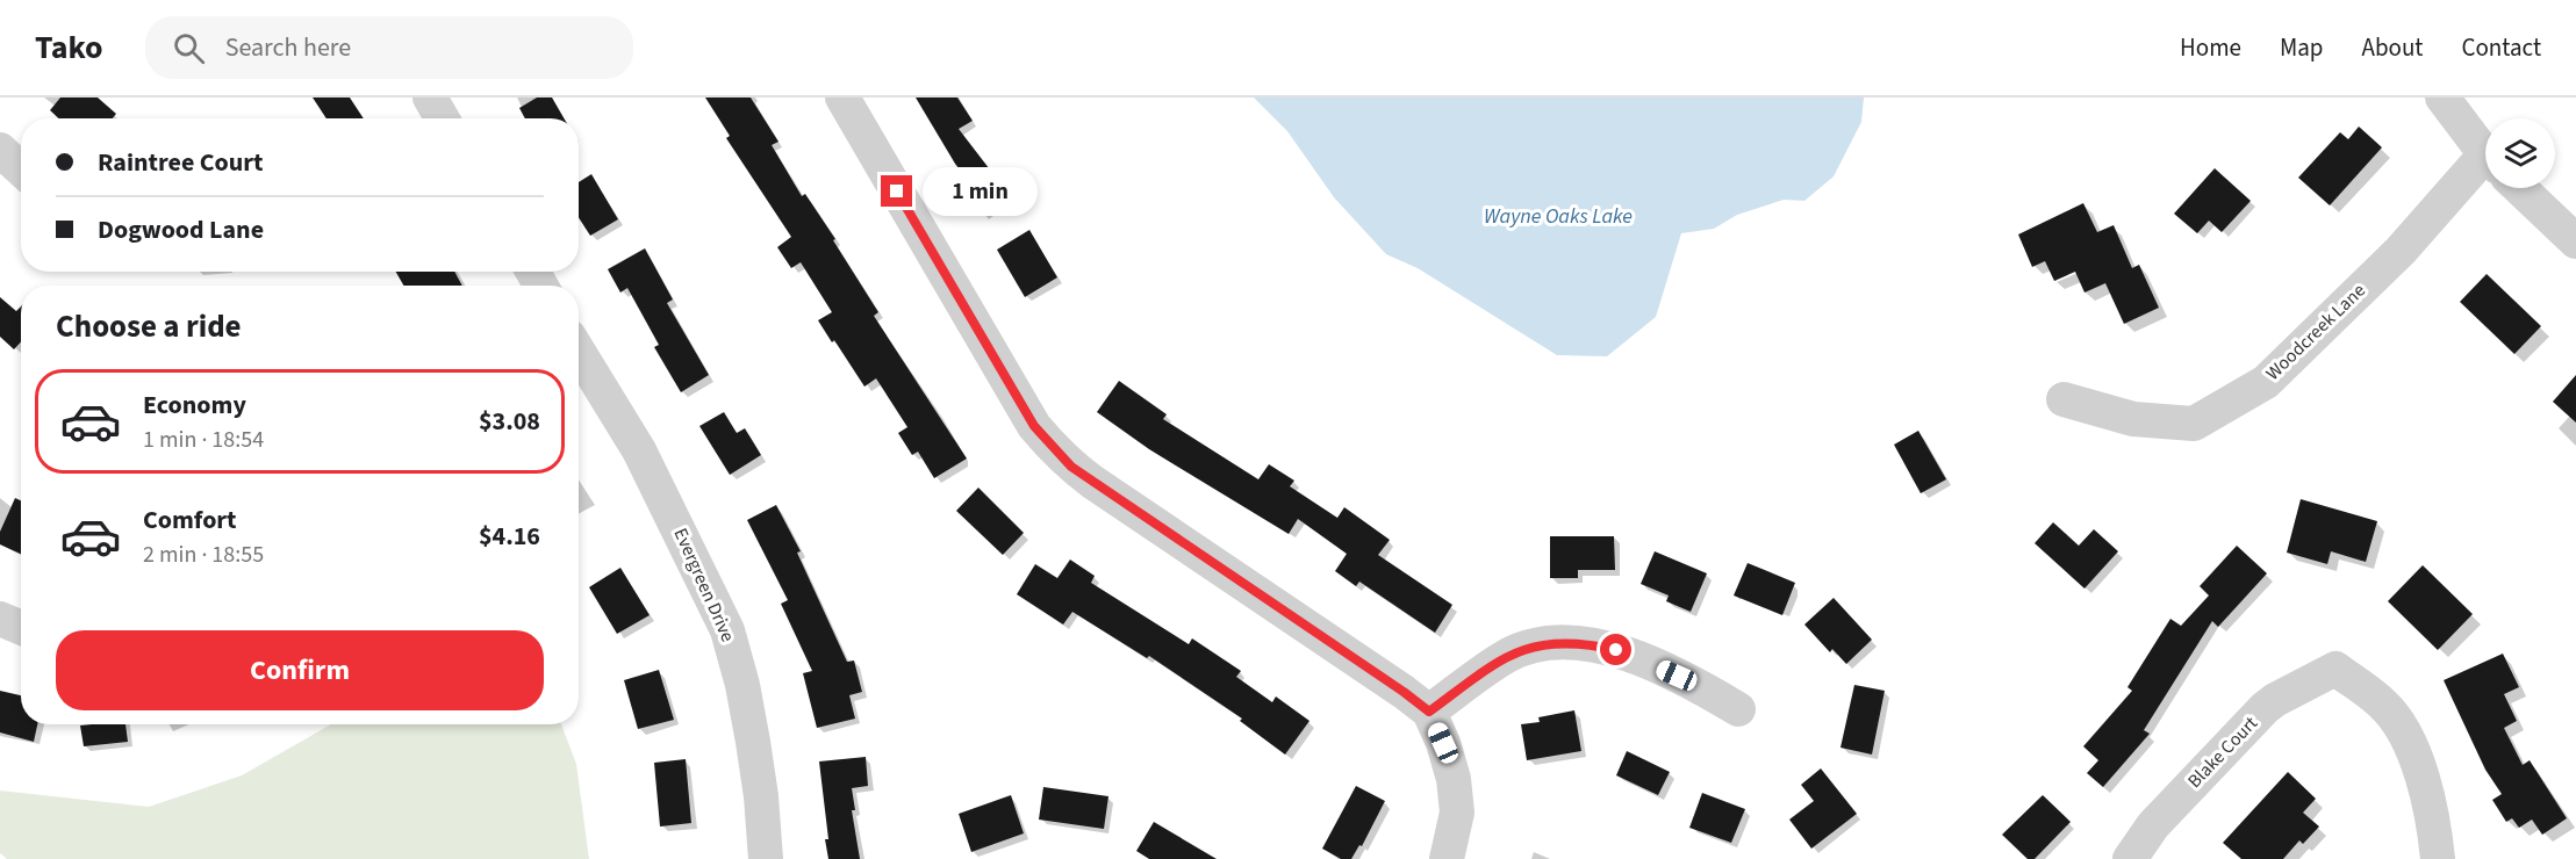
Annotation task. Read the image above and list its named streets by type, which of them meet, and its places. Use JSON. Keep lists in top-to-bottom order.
{
  "streets": {
    "street": ["Woodcreek Lane", "Evergreen Drive", "Blake Court"]
  },
  "water": ["Wayne Oaks Lake"],
  "page": {
    "header": "Tako",
    "search": "Search here",
    "nav": [
      "Home",
      "Map",
      "About",
      "Contact"
    ],
    "banner": ["Raintree Court", "Dogwood Lane"],
    "bubble": "1 min",
    "heading": "Choose a ride",
    "list": [
      {
        "name": "Economy",
        "note": "1 min · 18:54",
        "value": "$3.08"
      },
      {
        "name": "Comfort",
        "note": "2 min · 18:55",
        "value": "$4.16"
      }
    ],
    "buttons": "Confirm"
  }
}
